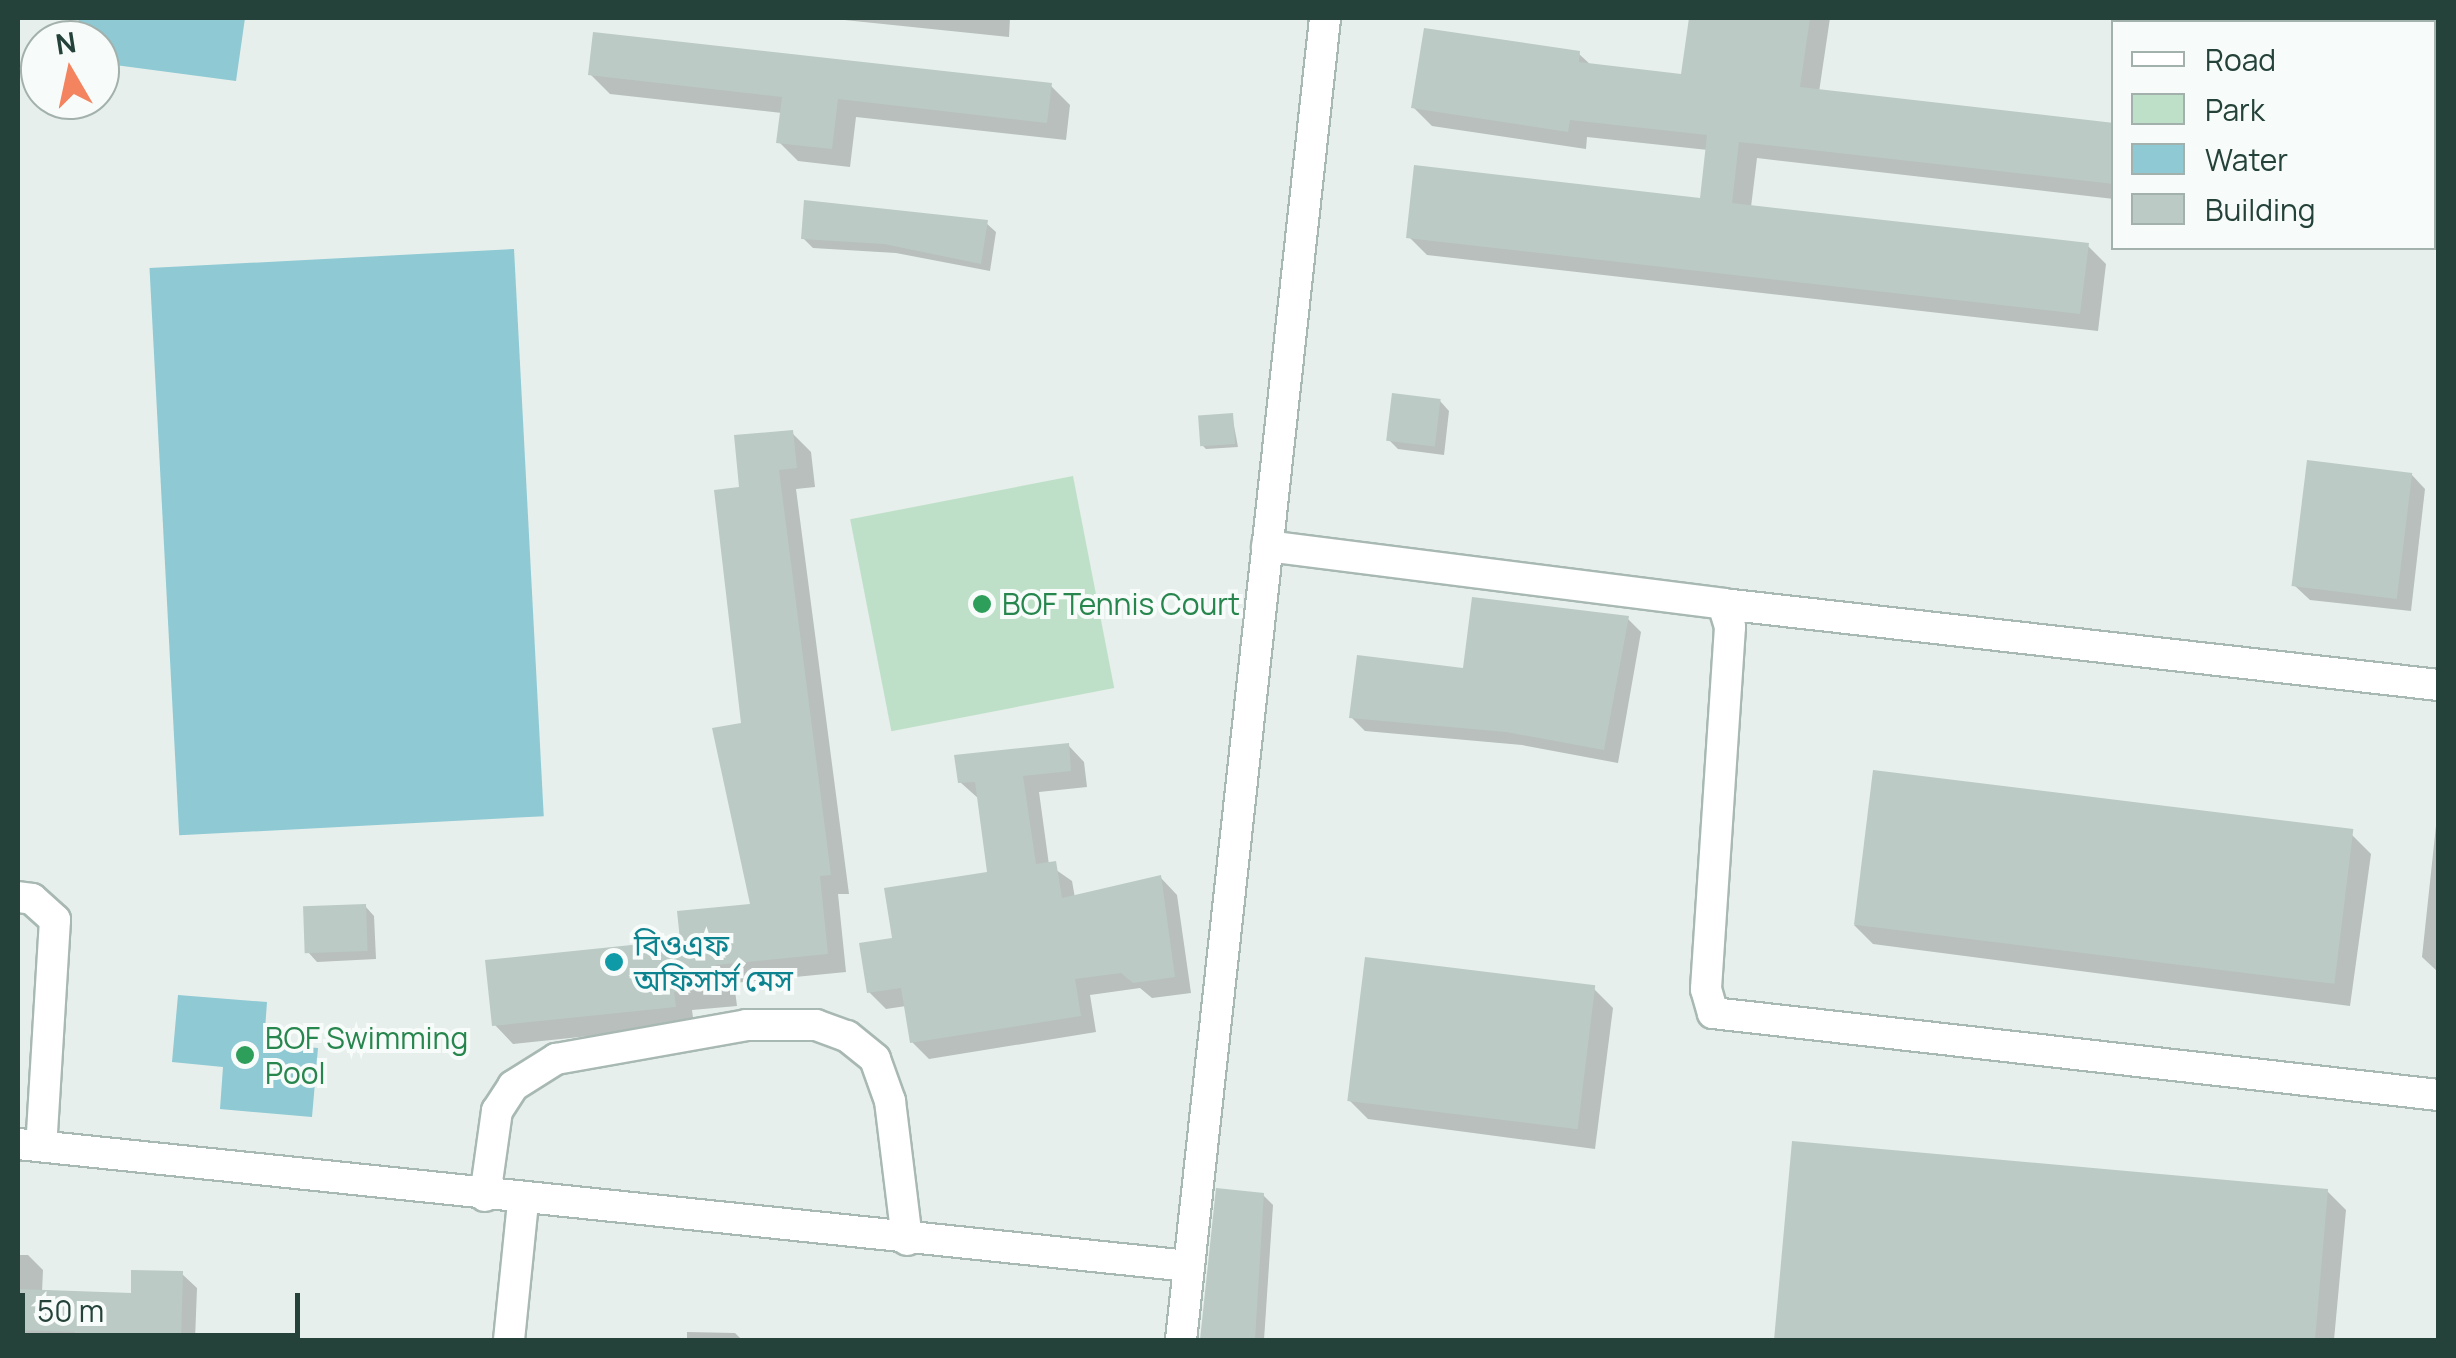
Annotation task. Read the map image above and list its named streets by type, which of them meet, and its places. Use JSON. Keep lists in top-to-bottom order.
{
  "places": ["BOF Tennis Court", "বিওএফ অফিসার্স মেস", "BOF Swimming Pool"],
  "legend": [
    "Road",
    "Park",
    "Water",
    "Building"
  ],
  "scale_bar": "50 m",
  "north": "top"
}
